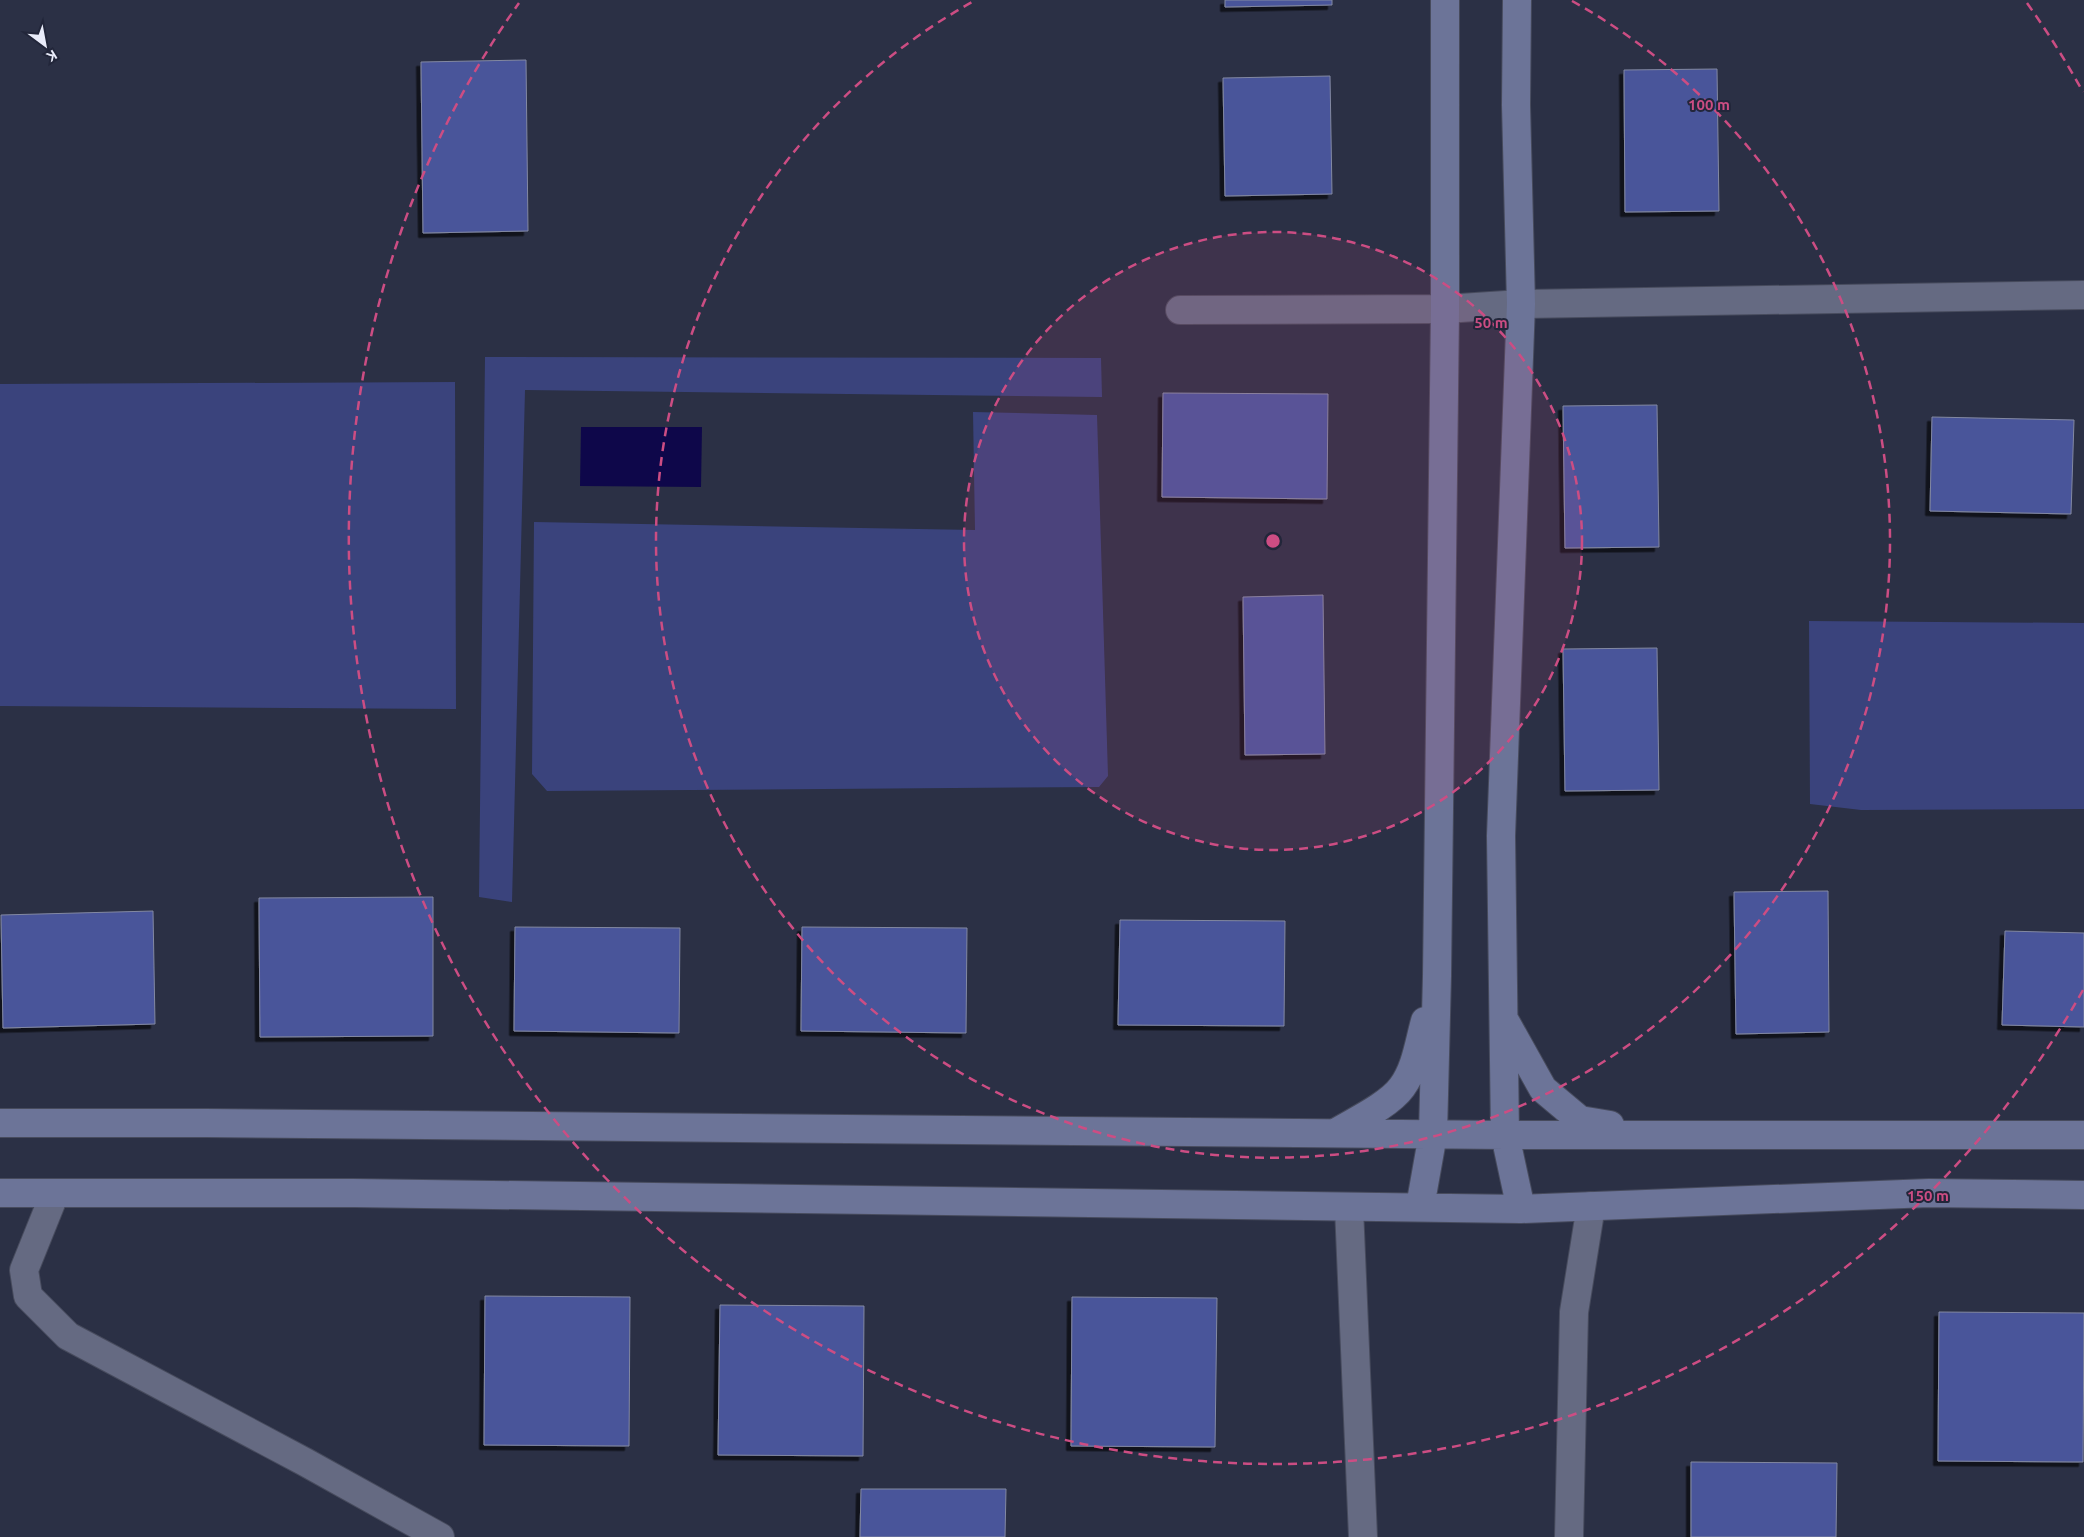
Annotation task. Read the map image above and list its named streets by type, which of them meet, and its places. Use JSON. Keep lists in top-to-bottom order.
{
  "north": "bottom right",
  "rings": ["100 m", "50 m", "150 m"]
}
